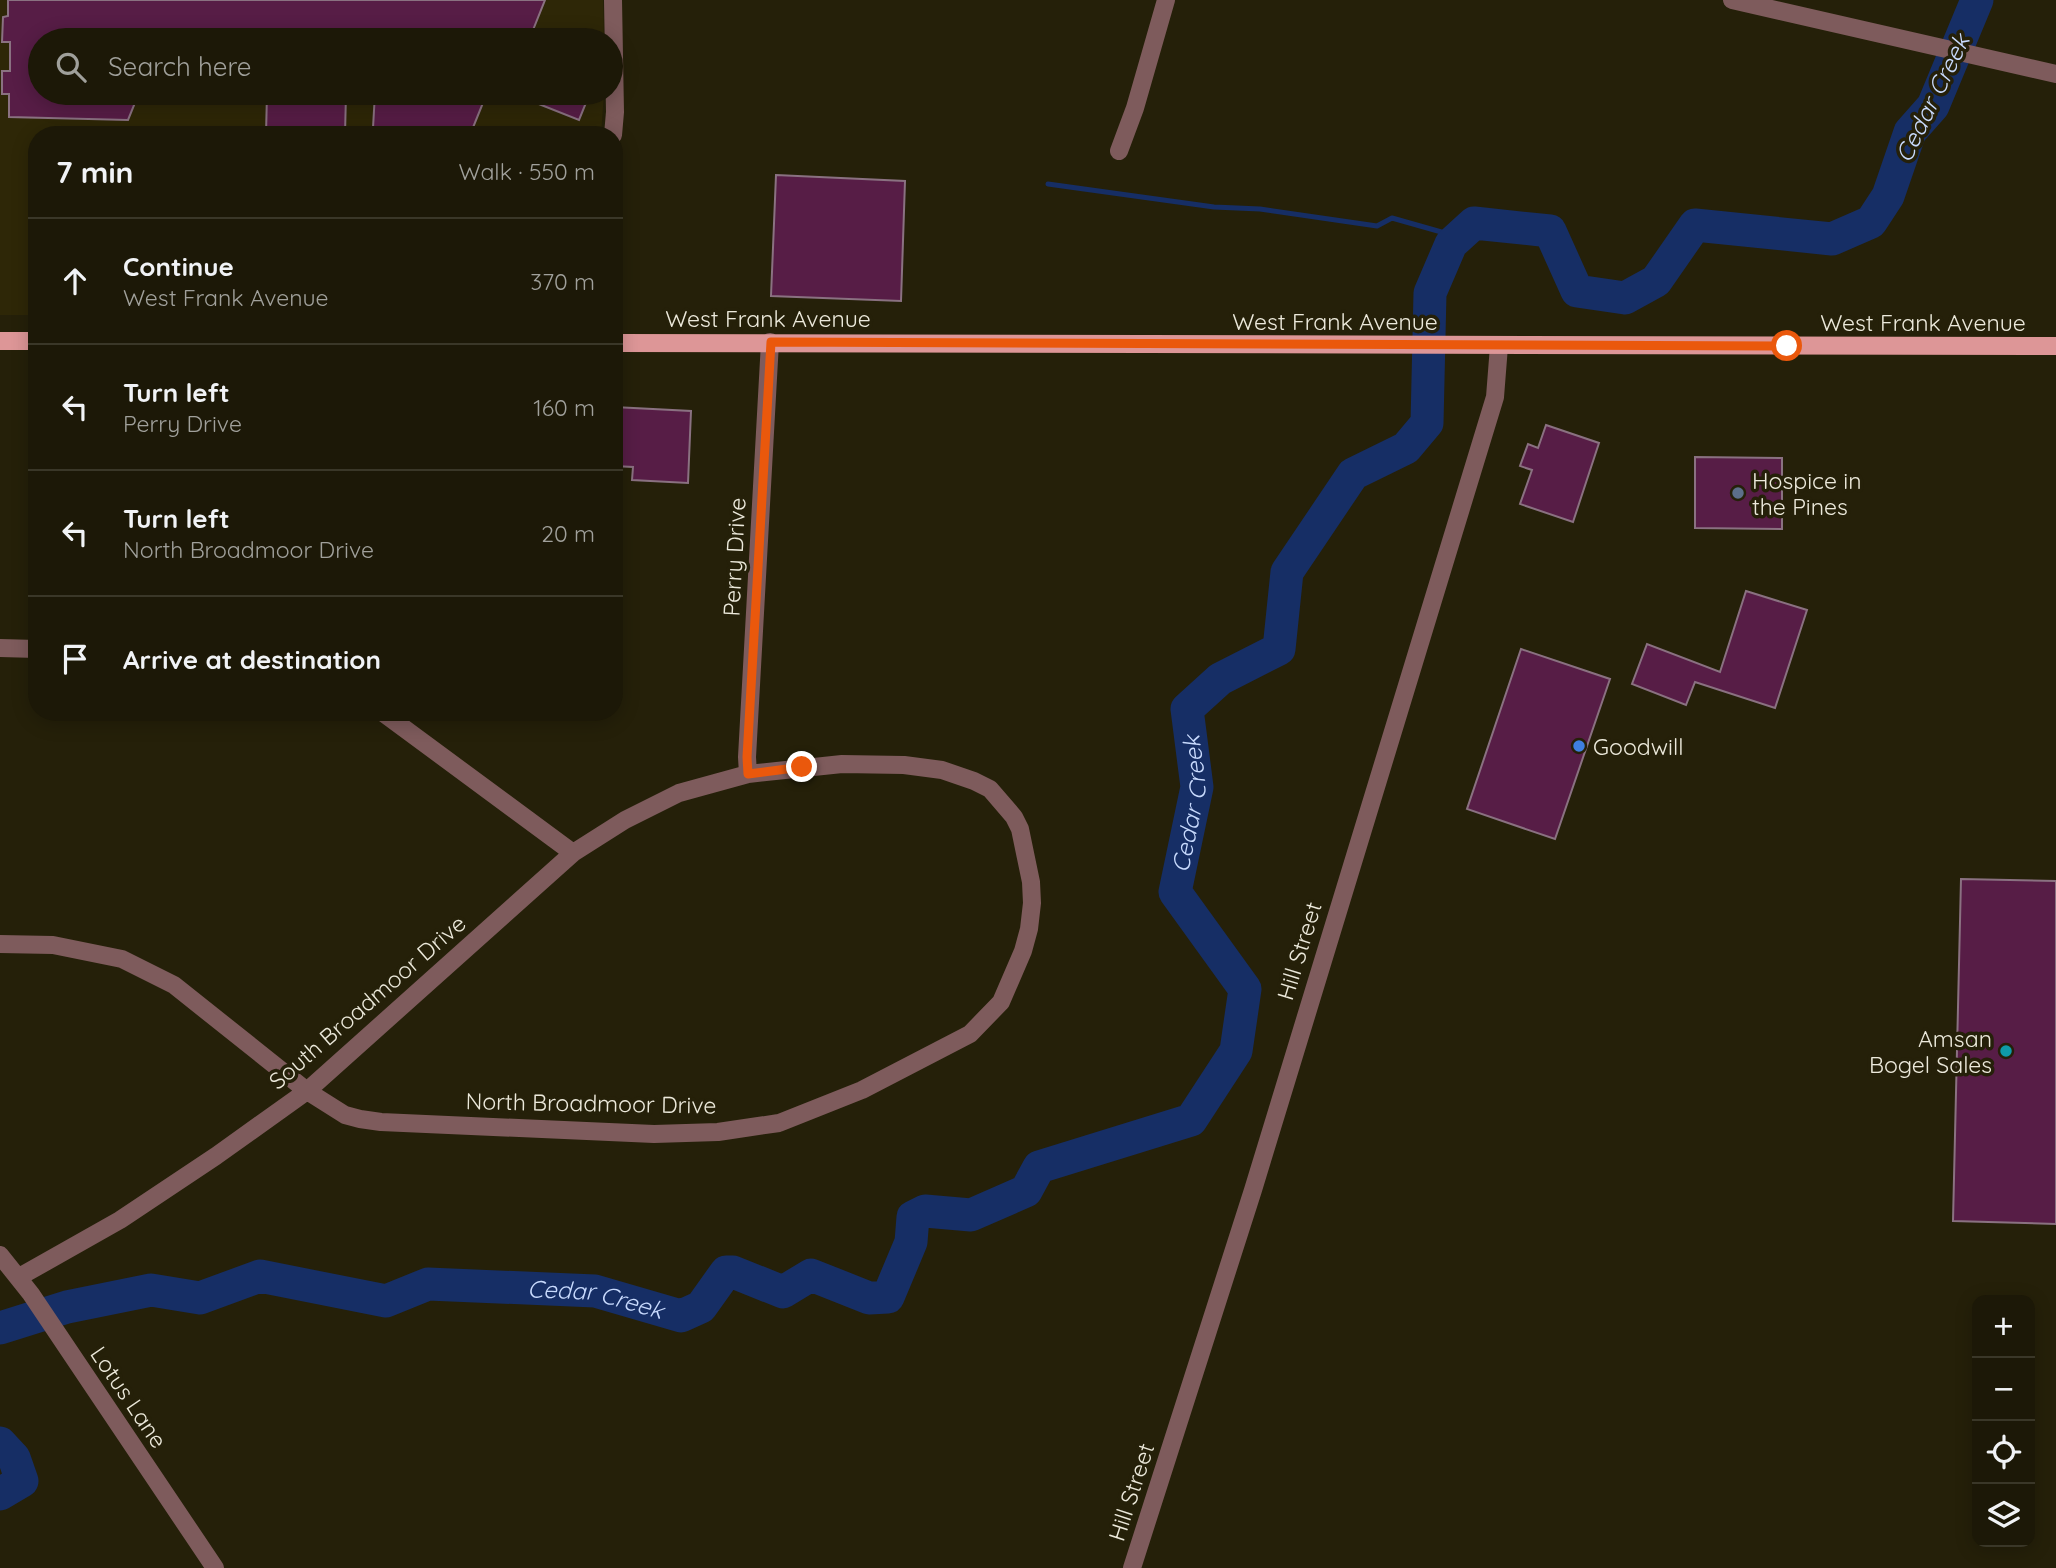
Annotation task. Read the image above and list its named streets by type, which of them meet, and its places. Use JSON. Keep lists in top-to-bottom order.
{
  "streets": {
    "main road": ["West Frank Avenue"],
    "street": [
      "Perry Drive",
      "Hill Street",
      "South Broadmoor Drive",
      "North Broadmoor Drive",
      "Lotus Lane"
    ]
  },
  "crossings": [
    ["West Frank Avenue", "Perry Drive"],
    ["West Frank Avenue", "Hill Street"],
    ["Perry Drive", "South Broadmoor Drive"],
    ["Perry Drive", "North Broadmoor Drive"],
    ["South Broadmoor Drive", "North Broadmoor Drive"],
    ["South Broadmoor Drive", "Lotus Lane"]
  ],
  "water": ["Cedar Creek"],
  "places": ["Hospice in the Pines", "Goodwill", "Amsan Bogel Sales"],
  "page": {
    "search": "Search here",
    "heading": ["7 min", "Walk · 550 m"],
    "list": [
      ["Continue", "West Frank Avenue", "370 m"],
      ["Turn left", "Perry Drive", "160 m"],
      ["Turn left", "North Broadmoor Drive", "20 m"],
      "Arrive at destination"
    ],
    "map_buttons": ["+", "−"]
  }
}
